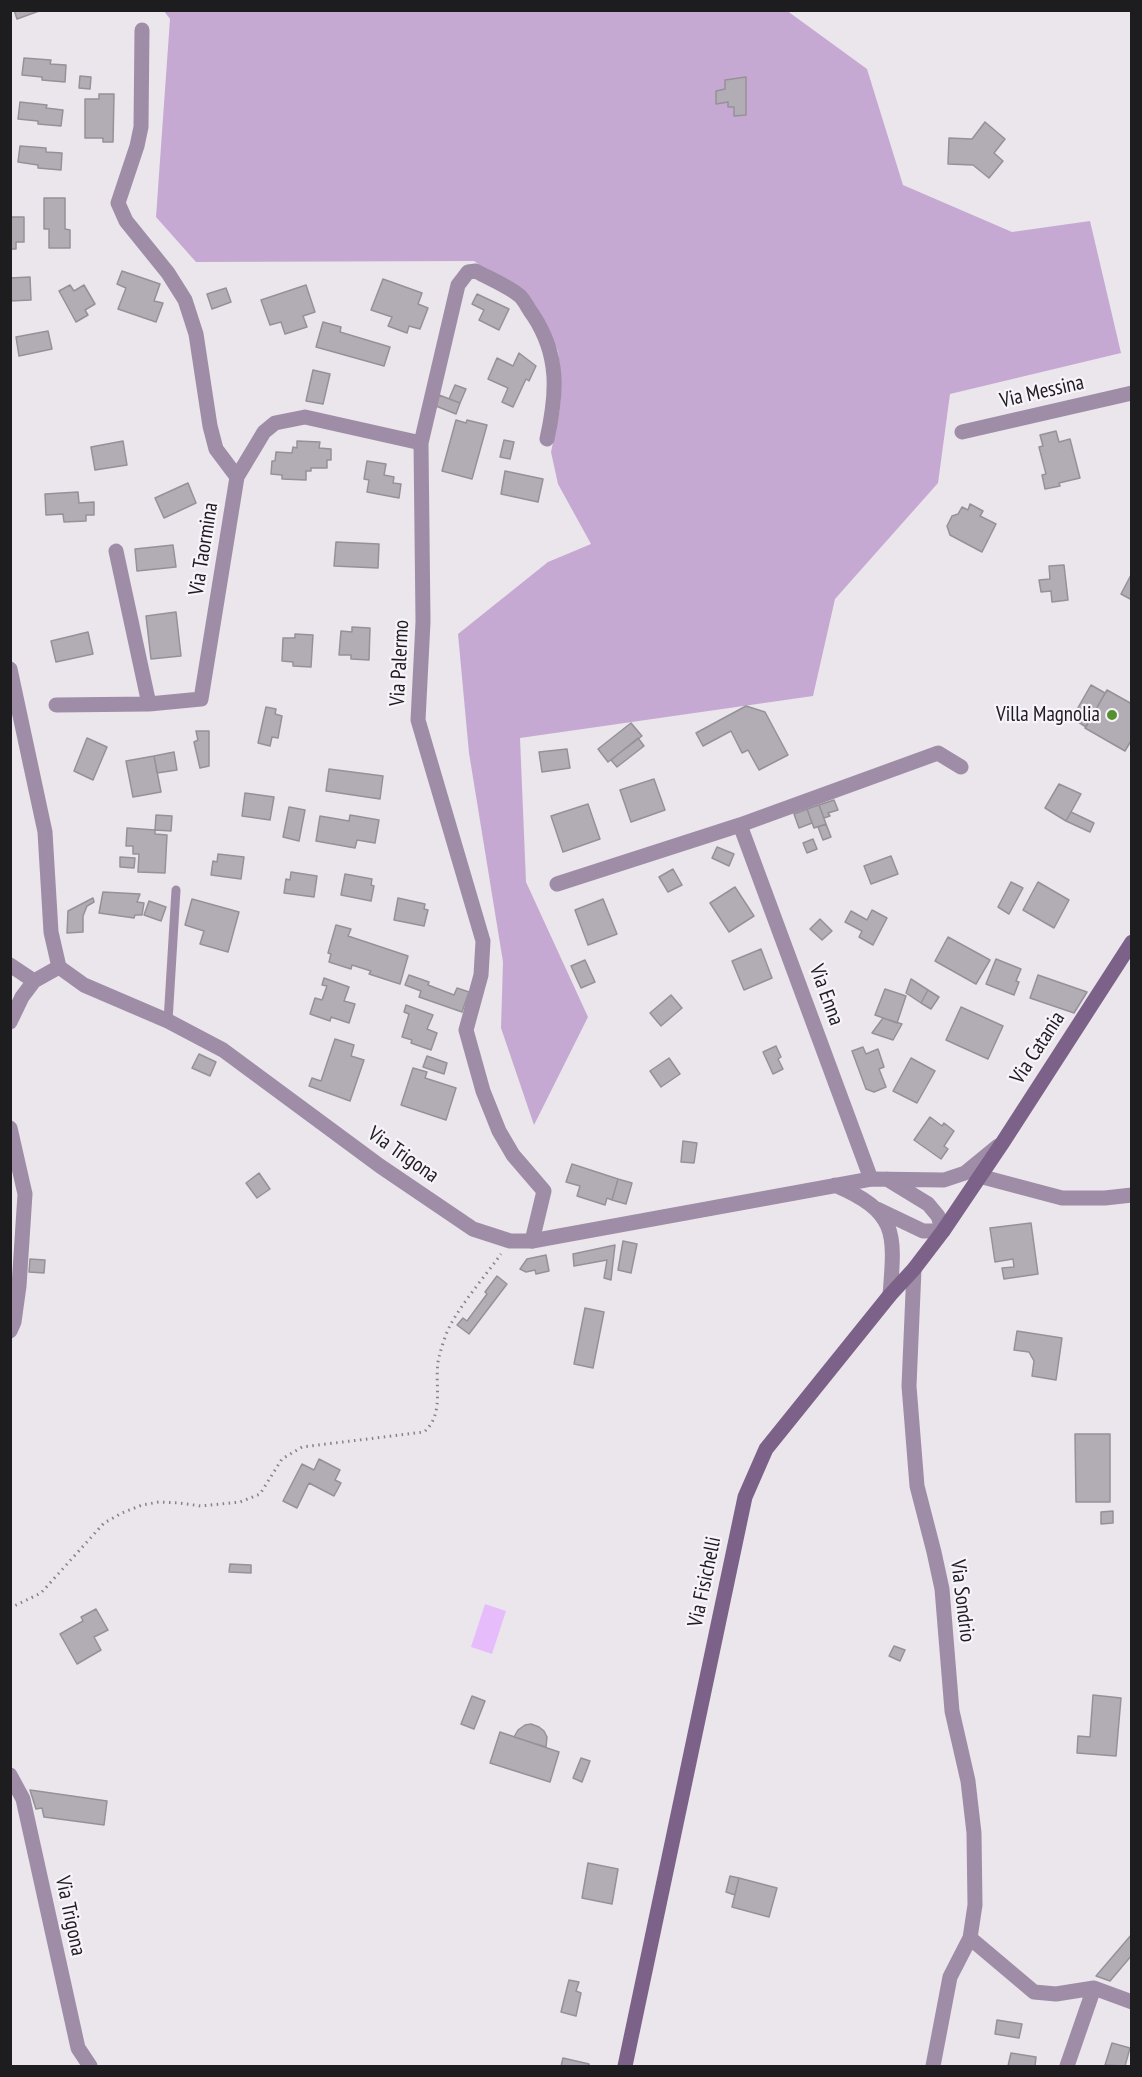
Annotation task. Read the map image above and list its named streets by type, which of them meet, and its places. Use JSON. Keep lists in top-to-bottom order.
{
  "streets": {
    "main road": ["Via Catania", "Via Fisichelli"],
    "street": [
      "Via Messina",
      "Via Taormina",
      "Via Palermo",
      "Via Enna",
      "Via Trigona",
      "Via Sondrio"
    ]
  },
  "crossings": [
    ["Via Taormina", "Via Palermo"],
    ["Via Palermo", "Via Trigona"],
    ["Via Enna", "Via Trigona"],
    ["Via Catania", "Via Trigona"],
    ["Via Catania", "Via Fisichelli"],
    ["Via Fisichelli", "Via Sondrio"]
  ],
  "places": ["Villa Magnolia"]
}
